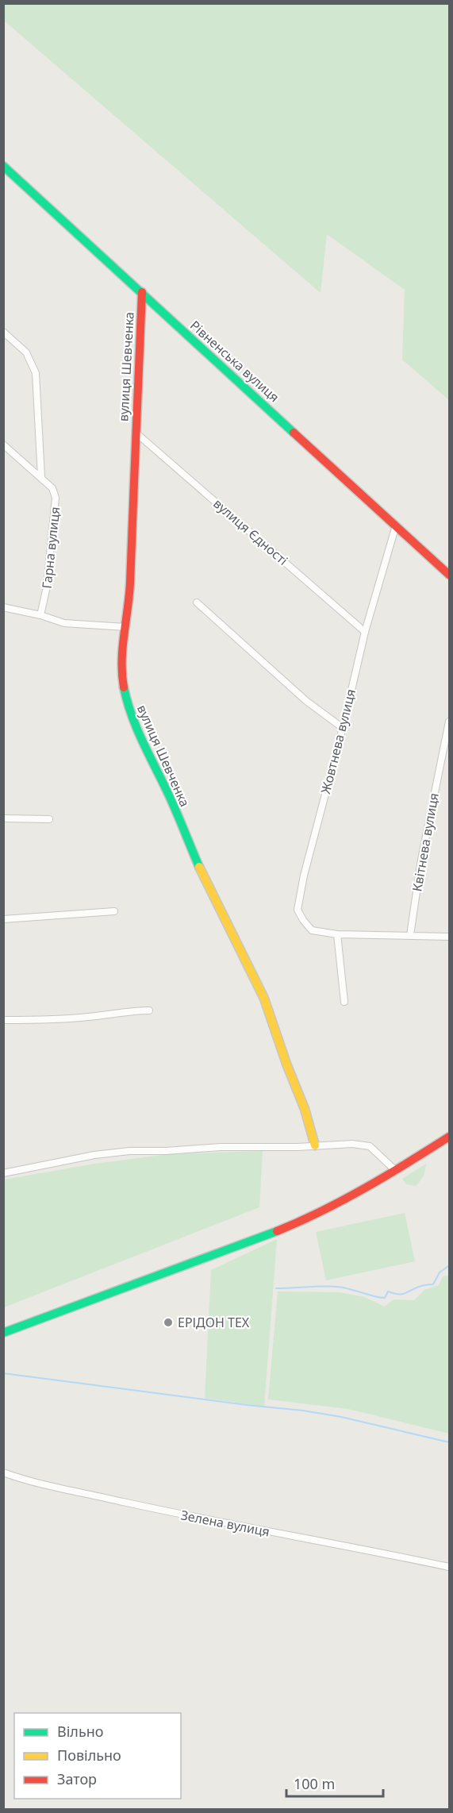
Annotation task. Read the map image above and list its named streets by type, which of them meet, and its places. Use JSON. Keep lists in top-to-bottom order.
{
  "streets": {
    "main road": ["Рівненська вулиця", "вулиця Шевченка"],
    "street": [
      "вулиця Єдності",
      "Гарна вулиця",
      "Жовтнева вулиця",
      "Квітнева вулиця",
      "Зелена вулиця"
    ]
  },
  "crossings": [
    ["Рівненська вулиця", "вулиця Шевченка"],
    ["Рівненська вулиця", "Жовтнева вулиця"],
    ["вулиця Шевченка", "вулиця Єдності"],
    ["вулиця Єдності", "Жовтнева вулиця"],
    ["Жовтнева вулиця", "Квітнева вулиця"]
  ],
  "places": ["ЕРІДОН ТЕХ"],
  "legend": ["Вільно", "Повільно", "Затор"],
  "scale_bar": "100 m"
}
